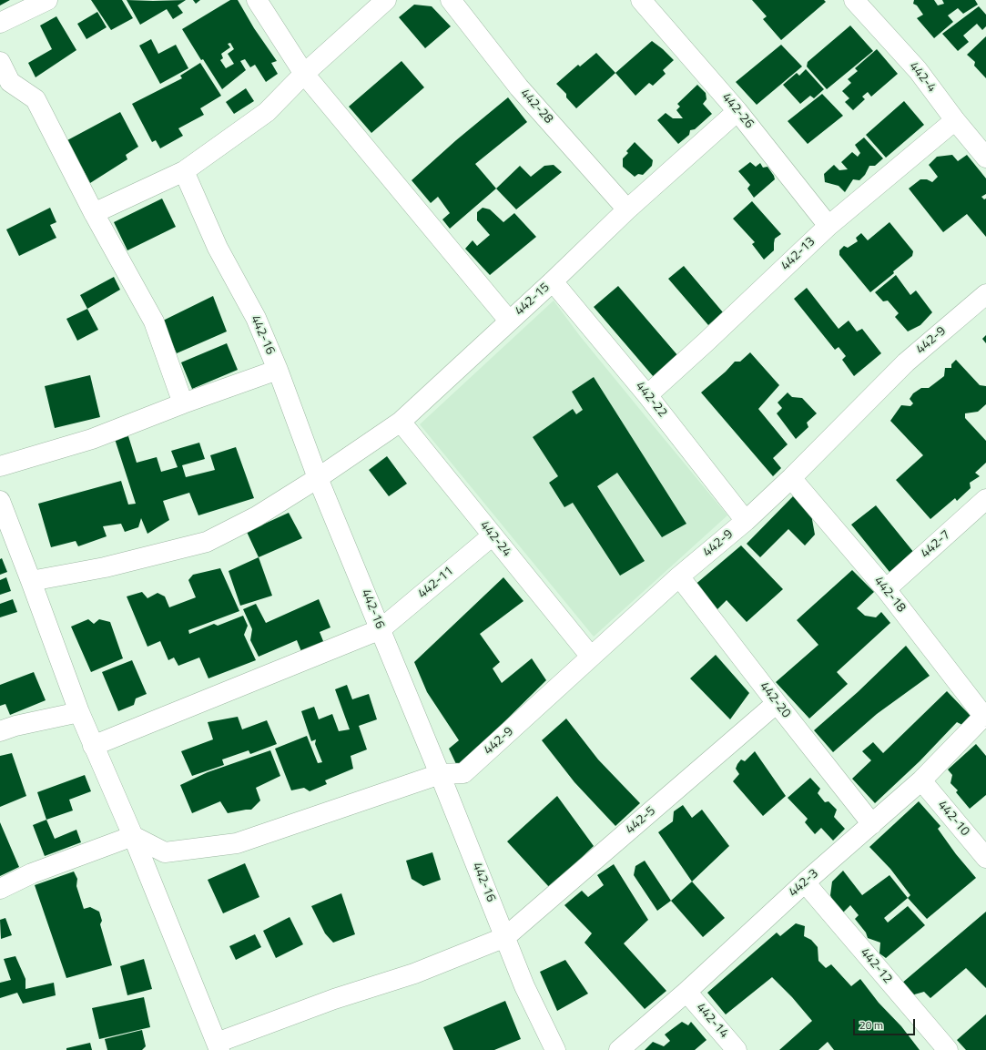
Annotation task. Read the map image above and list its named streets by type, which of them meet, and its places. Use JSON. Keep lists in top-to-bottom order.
{
  "streets": {
    "street": [
      "442-4",
      "442-28",
      "442-26",
      "442-13",
      "442-15",
      "442-16",
      "442-9",
      "442-22",
      "442-24",
      "442-7",
      "442-11",
      "442-18",
      "442-20",
      "442-10",
      "442-5",
      "442-3",
      "442-12",
      "442-14"
    ]
  },
  "crossings": [
    ["442-4", "442-13"],
    ["442-28", "442-15"],
    ["442-26", "442-13"],
    ["442-26", "442-15"],
    ["442-13", "442-22"],
    ["442-15", "442-16"],
    ["442-15", "442-22"],
    ["442-15", "442-24"],
    ["442-16", "442-9"],
    ["442-16", "442-11"],
    ["442-16", "442-5"],
    ["442-9", "442-22"],
    ["442-9", "442-24"],
    ["442-9", "442-18"],
    ["442-9", "442-20"],
    ["442-24", "442-11"],
    ["442-7", "442-18"],
    ["442-18", "442-3"],
    ["442-20", "442-5"],
    ["442-20", "442-3"],
    ["442-10", "442-3"],
    ["442-3", "442-12"],
    ["442-3", "442-14"]
  ],
  "scale_bar": "20 m"
}
